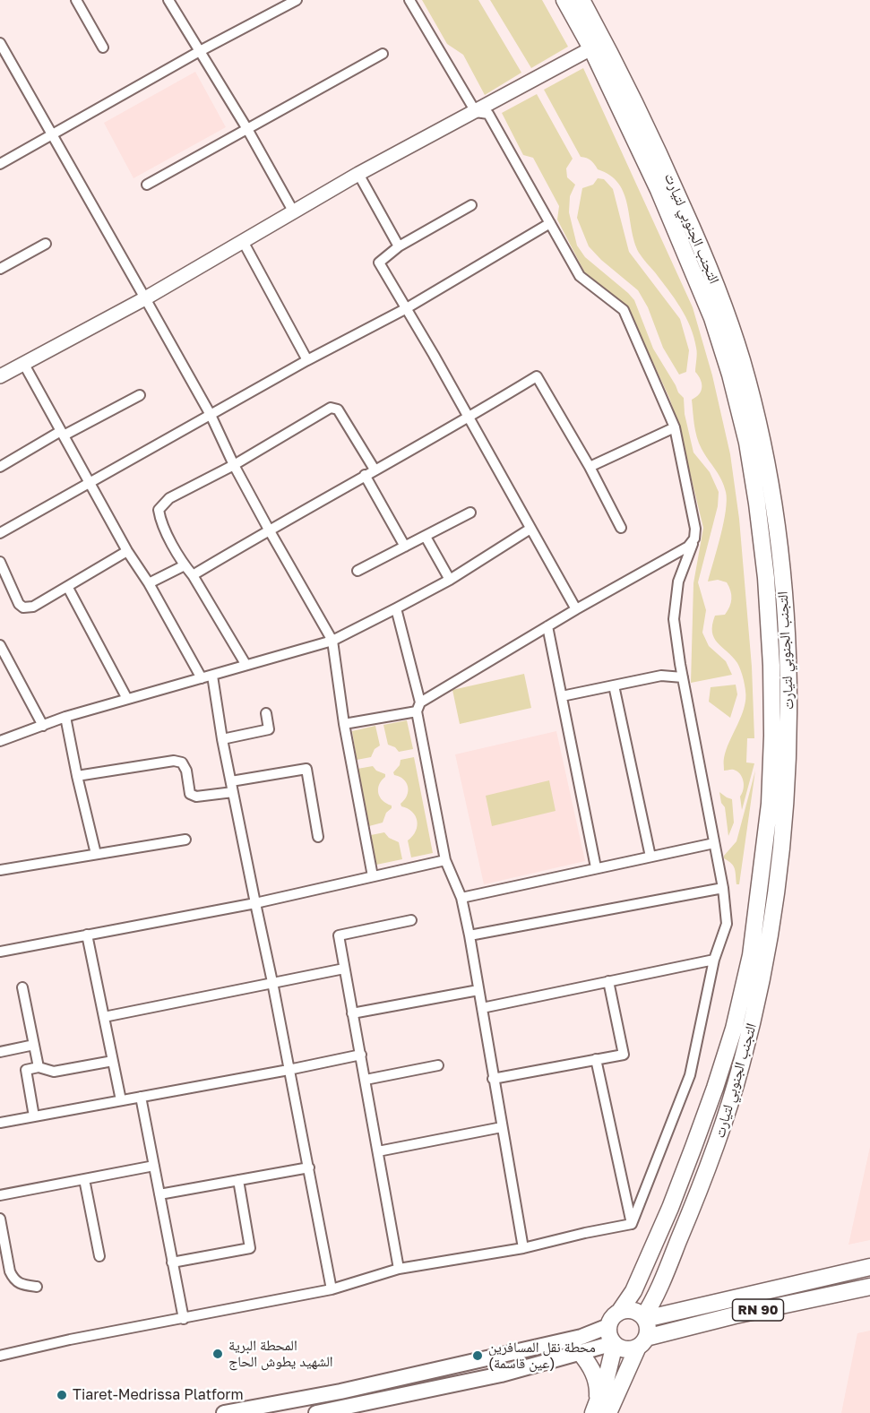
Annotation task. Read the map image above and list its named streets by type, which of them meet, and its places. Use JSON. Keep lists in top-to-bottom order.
{
  "streets": {
    "highway": ["التجنب الجنوبي لتيارت", "RN 90"]
  },
  "crossings": [
    ["التجنب الجنوبي لتيارت", "RN 90"]
  ],
  "places": ["المحطة البرية الشهيد يطوش الحاج", "محطة نقل المسافرين (عين قاسمة)", "Tiaret-Medrissa Platform"]
}
